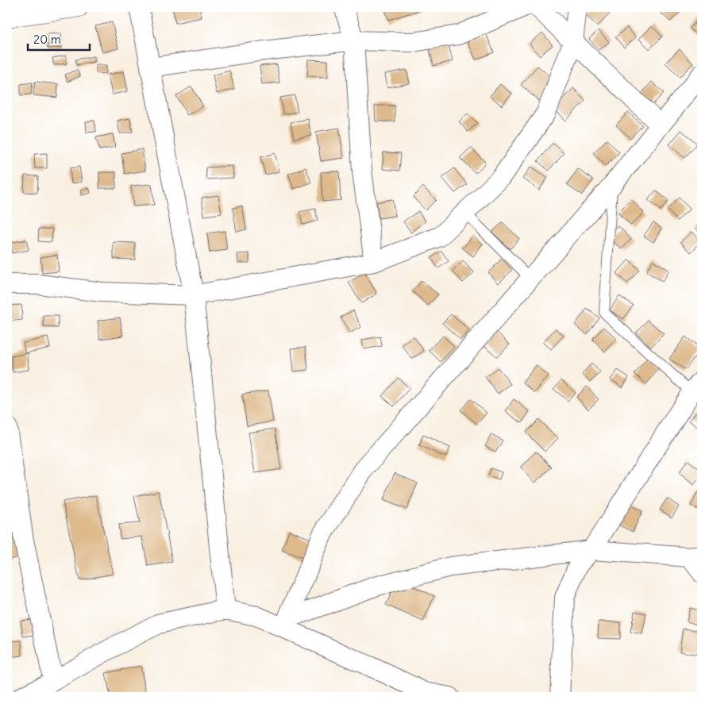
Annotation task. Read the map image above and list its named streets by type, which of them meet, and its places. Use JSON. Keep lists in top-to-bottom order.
{
  "scale_bar": "20 m"
}
